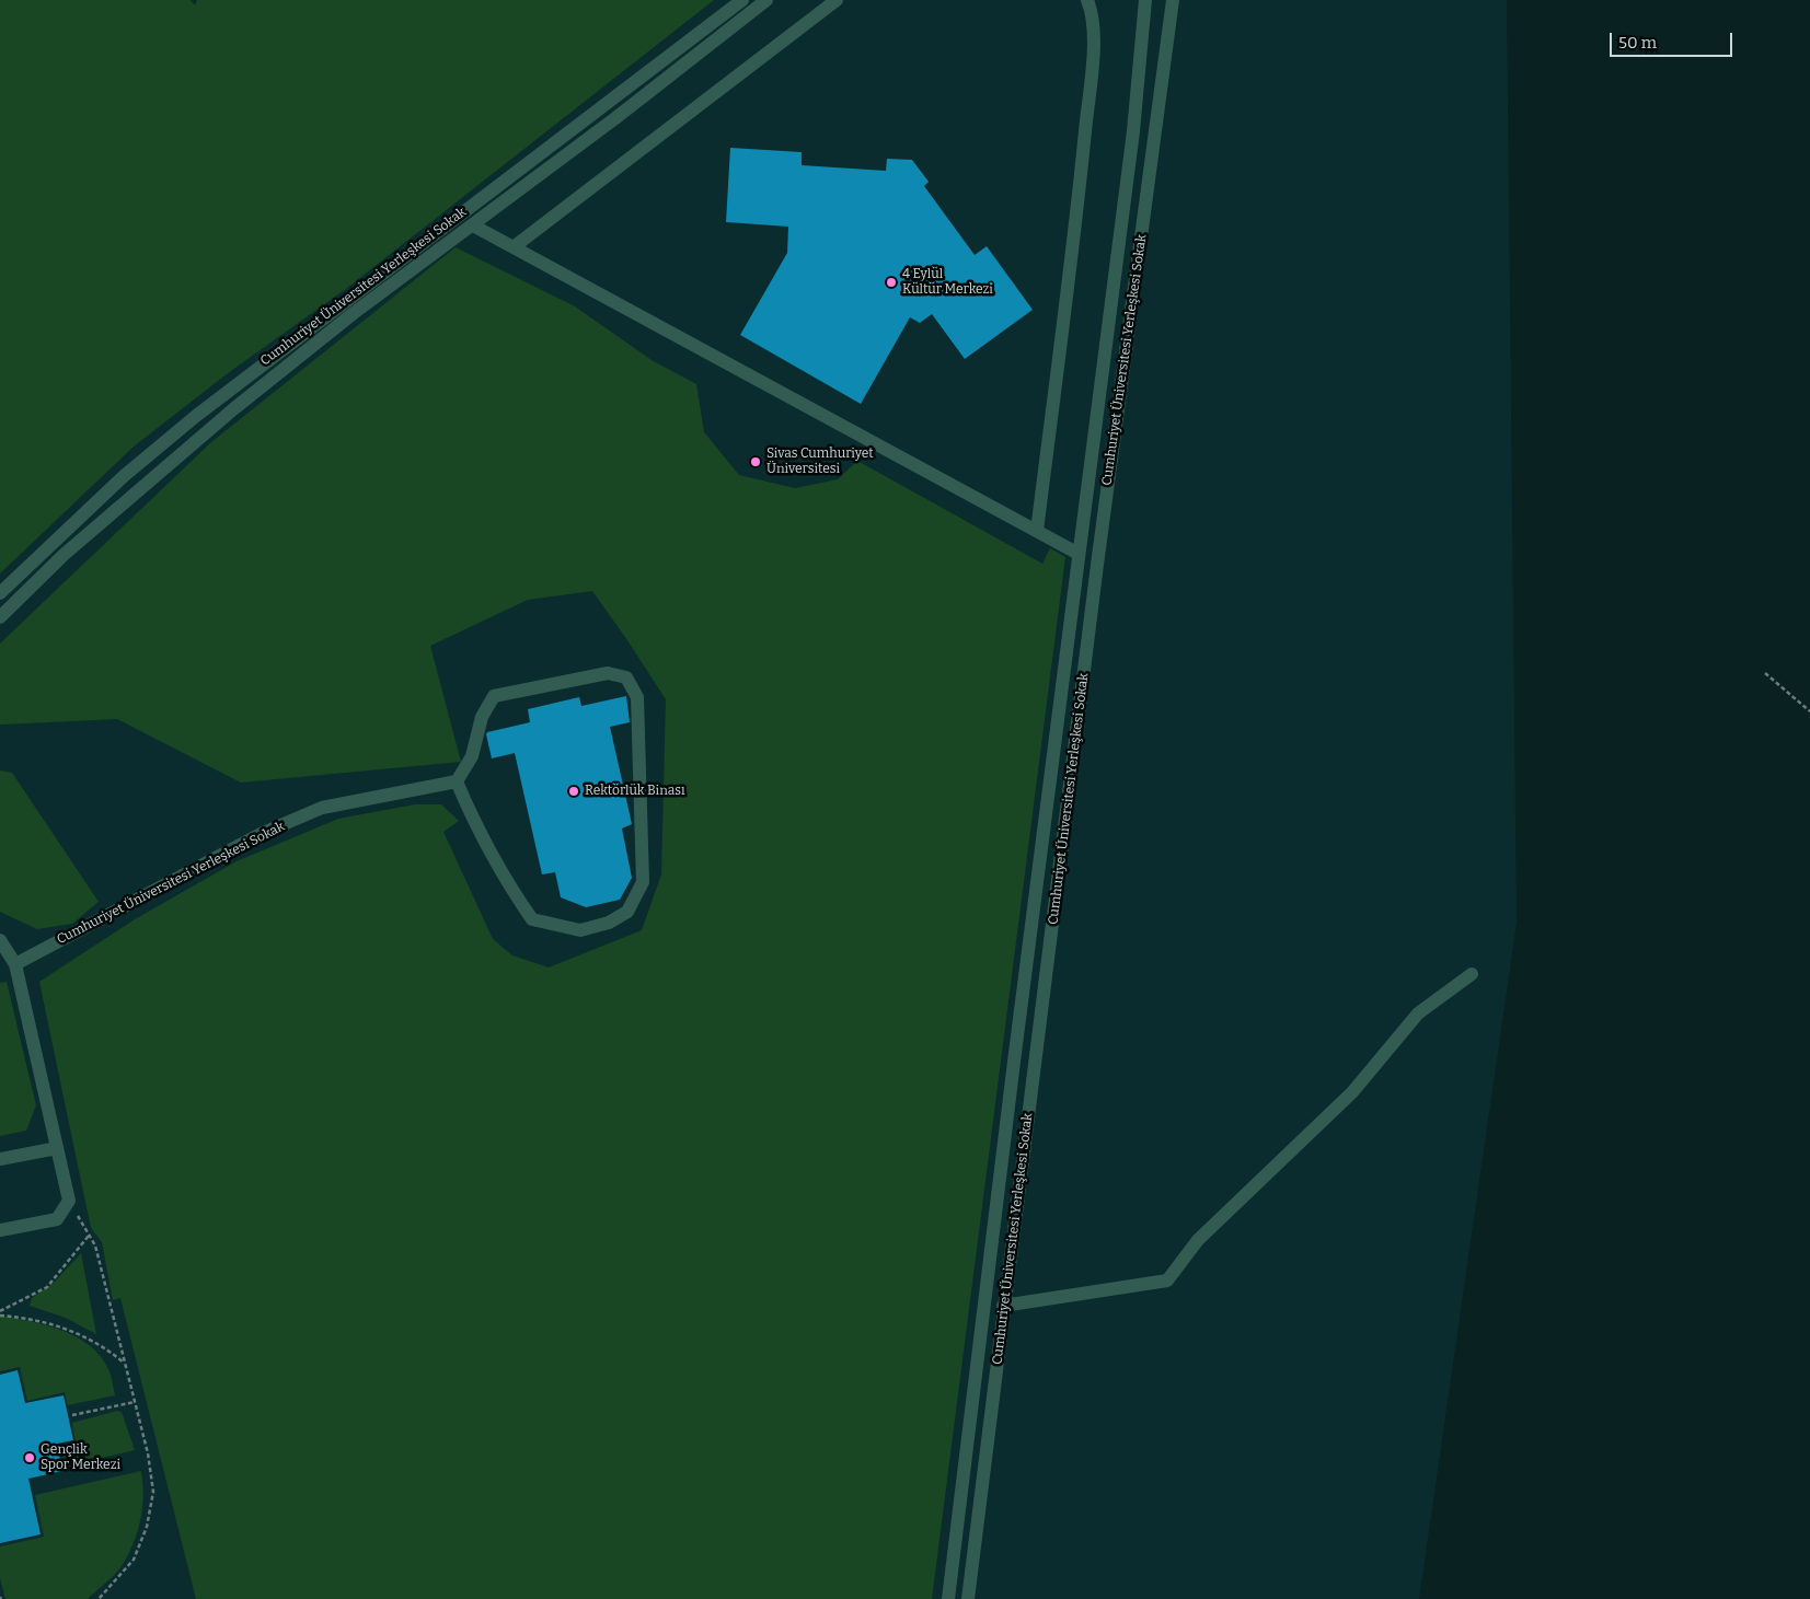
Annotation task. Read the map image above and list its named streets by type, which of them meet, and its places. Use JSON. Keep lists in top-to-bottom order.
{
  "streets": {
    "street": ["Cumhuriyet Üniversitesi Yerleşkesi Sokak"]
  },
  "places": [
    "4 Eylül Kültür Merkezi",
    "Sivas Cumhuriyet Üniversitesi",
    "Rektörlük Binası",
    "Gençlik Spor Merkezi"
  ],
  "scale_bar": "50 m"
}
